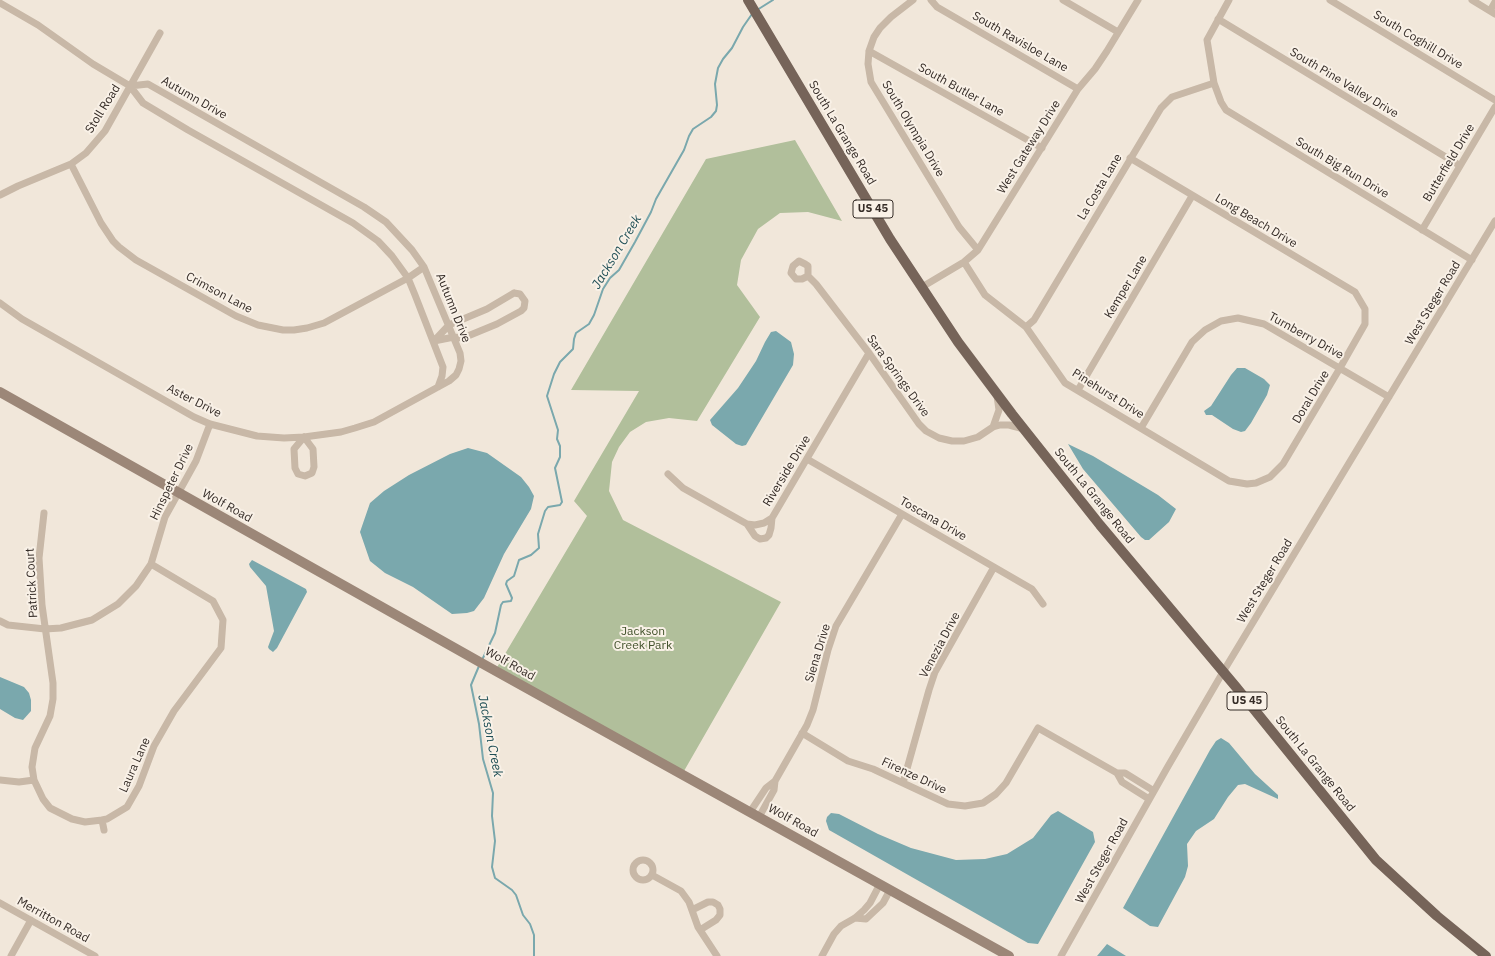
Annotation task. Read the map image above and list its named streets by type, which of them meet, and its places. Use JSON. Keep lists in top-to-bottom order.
{
  "streets": {
    "main road": ["South La Grange Road", "US 45", "Wolf Road"],
    "street": [
      "South Coghill Drive",
      "South Ravisloe Lane",
      "South Pine Valley Drive",
      "South Butler Lane",
      "Autumn Drive",
      "Stoll Road",
      "South Olympia Drive",
      "West Gateway Drive",
      "Butterfield Drive",
      "South Big Run Drive",
      "La Costa Lane",
      "Long Beach Drive",
      "Kemper Lane",
      "Crimson Lane",
      "West Steger Road",
      "Turnberry Drive",
      "Sara Springs Drive",
      "Pinehurst Drive",
      "Doral Drive",
      "Aster Drive",
      "Riverside Drive",
      "Hinspeter Drive",
      "Toscana Drive",
      "Patrick Court",
      "Venezia Drive",
      "Siena Drive",
      "Laura Lane",
      "Firenze Drive",
      "Merritton Road"
    ]
  },
  "crossings": [
    ["South Ravisloe Lane", "West Gateway Drive"],
    ["South Pine Valley Drive", "Butterfield Drive"],
    ["South Pine Valley Drive", "South Big Run Drive"],
    ["South Butler Lane", "South Olympia Drive"],
    ["South Butler Lane", "West Gateway Drive"],
    ["Autumn Drive", "Stoll Road"],
    ["Autumn Drive", "Crimson Lane"],
    ["Autumn Drive", "Aster Drive"],
    ["Stoll Road", "Crimson Lane"],
    ["South Olympia Drive", "West Gateway Drive"],
    ["South La Grange Road", "West Gateway Drive"],
    ["South La Grange Road", "West Steger Road"],
    ["South La Grange Road", "Sara Springs Drive"],
    ["West Gateway Drive", "Pinehurst Drive"],
    ["Butterfield Drive", "South Big Run Drive"],
    ["South Big Run Drive", "La Costa Lane"],
    ["South Big Run Drive", "West Steger Road"],
    ["La Costa Lane", "Long Beach Drive"],
    ["La Costa Lane", "Pinehurst Drive"],
    ["Long Beach Drive", "Kemper Lane"],
    ["Long Beach Drive", "Doral Drive"],
    ["Kemper Lane", "Pinehurst Drive"],
    ["West Steger Road", "Turnberry Drive"],
    ["West Steger Road", "Firenze Drive"],
    ["Turnberry Drive", "Pinehurst Drive"],
    ["Turnberry Drive", "Doral Drive"],
    ["Sara Springs Drive", "Riverside Drive"],
    ["Pinehurst Drive", "Doral Drive"],
    ["Aster Drive", "Hinspeter Drive"],
    ["Riverside Drive", "Toscana Drive"],
    ["Hinspeter Drive", "Wolf Road"],
    ["Hinspeter Drive", "Patrick Court"],
    ["Hinspeter Drive", "Laura Lane"],
    ["Wolf Road", "Siena Drive"],
    ["Toscana Drive", "Venezia Drive"],
    ["Toscana Drive", "Siena Drive"],
    ["Patrick Court", "Laura Lane"],
    ["Venezia Drive", "Firenze Drive"],
    ["Siena Drive", "Firenze Drive"]
  ],
  "water": ["Jackson Creek"],
  "parks": ["Jackson Creek Park"]
}
